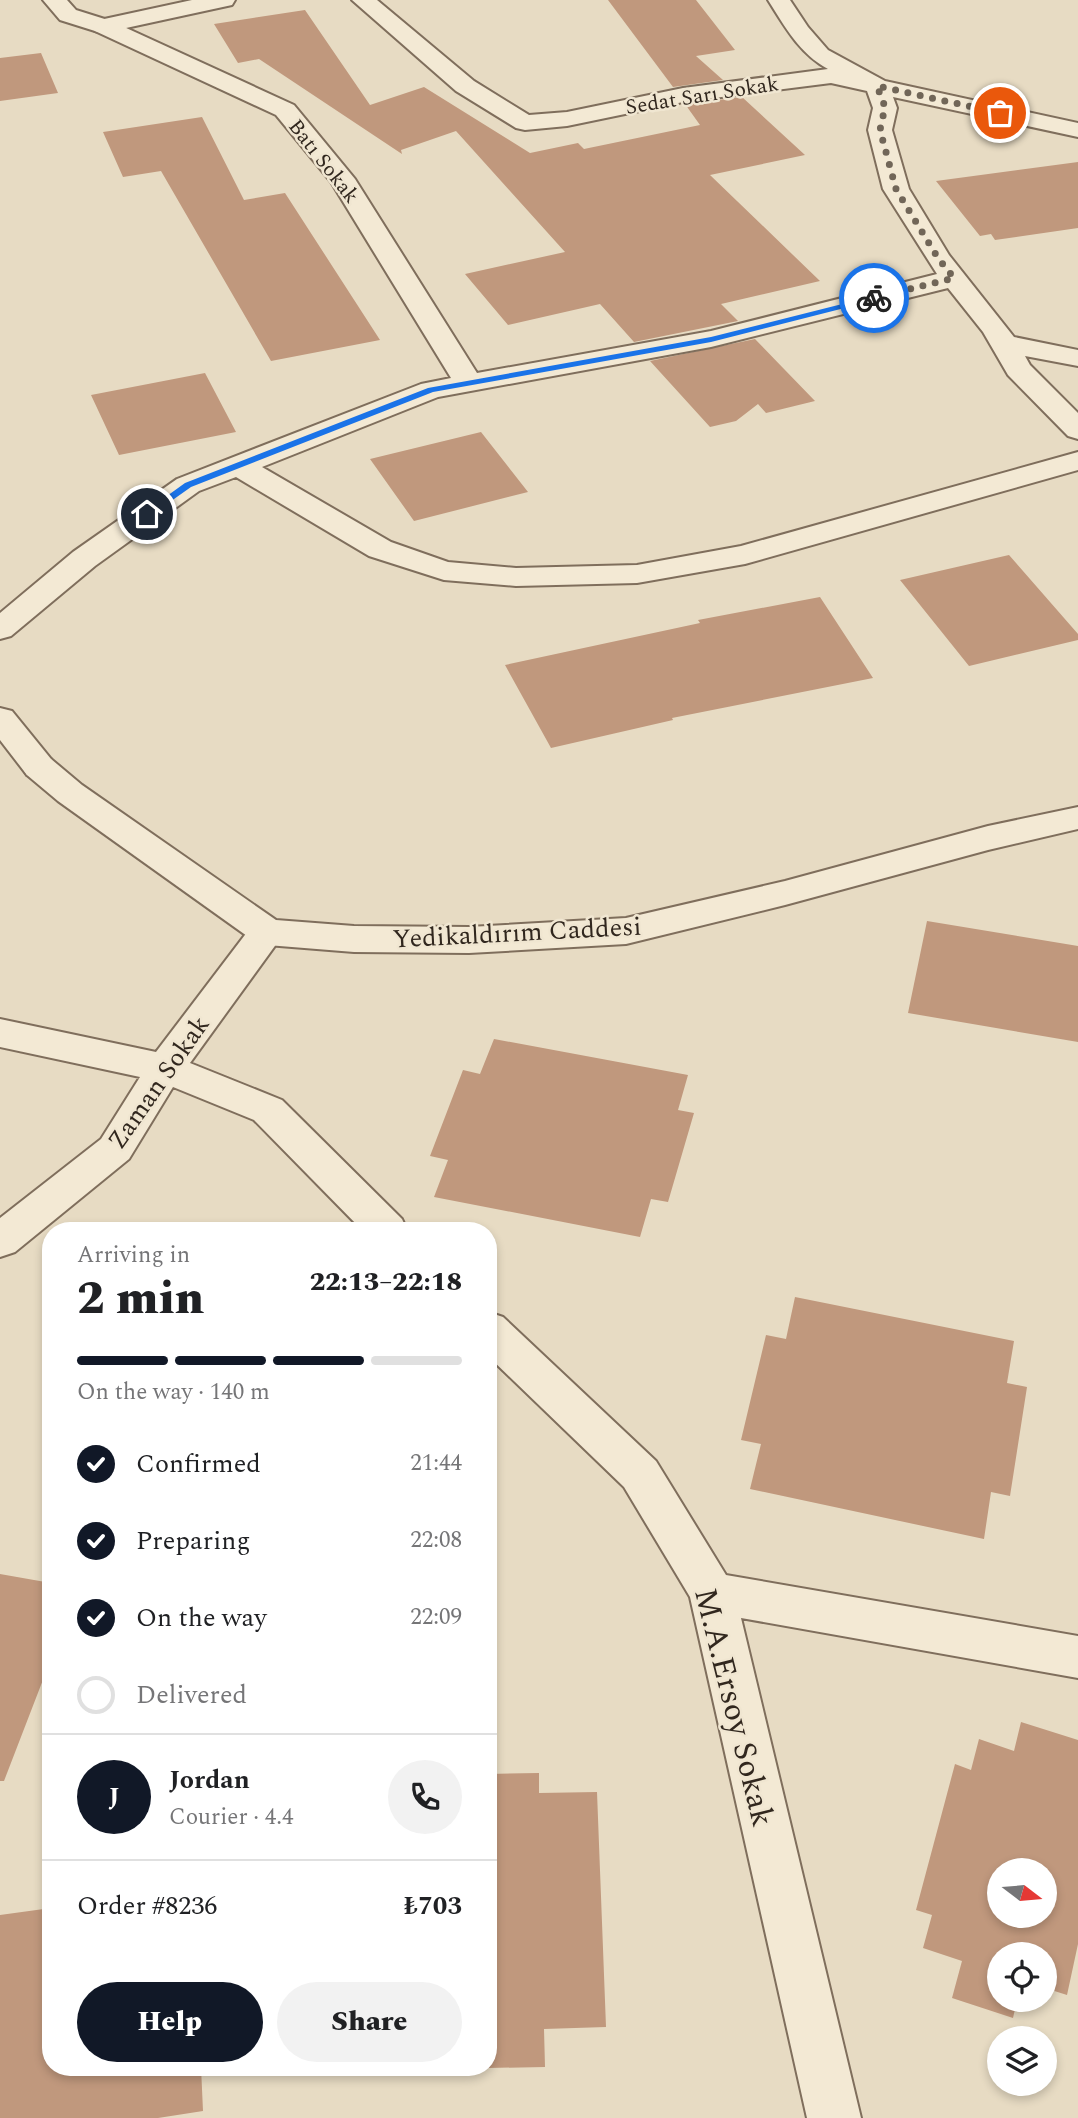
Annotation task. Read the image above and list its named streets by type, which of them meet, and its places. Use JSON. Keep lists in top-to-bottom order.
{
  "streets": {
    "street": [
      "Sedat Sarı Sokak",
      "Batı Sokak",
      "Yedikaldırım Caddesi",
      "Zaman Sokak",
      "M.A.Ersoy Sokak"
    ]
  },
  "crossings": [
    ["Yedikaldırım Caddesi", "Zaman Sokak"]
  ],
  "north": "right",
  "page": {
    "heading": ["2 min", "Arriving in", "22:13–22:18"],
    "panel": [
      "Jordan",
      "Courier · 4.4",
      "Order #8236",
      "₺703"
    ],
    "bar": "On the way · 140 m",
    "list": [
      ["Confirmed", "21:44"],
      ["Preparing", "22:08"],
      ["On the way", "22:09"],
      "Delivered"
    ],
    "round": "J",
    "buttons": ["Help", "Share"]
  }
}
